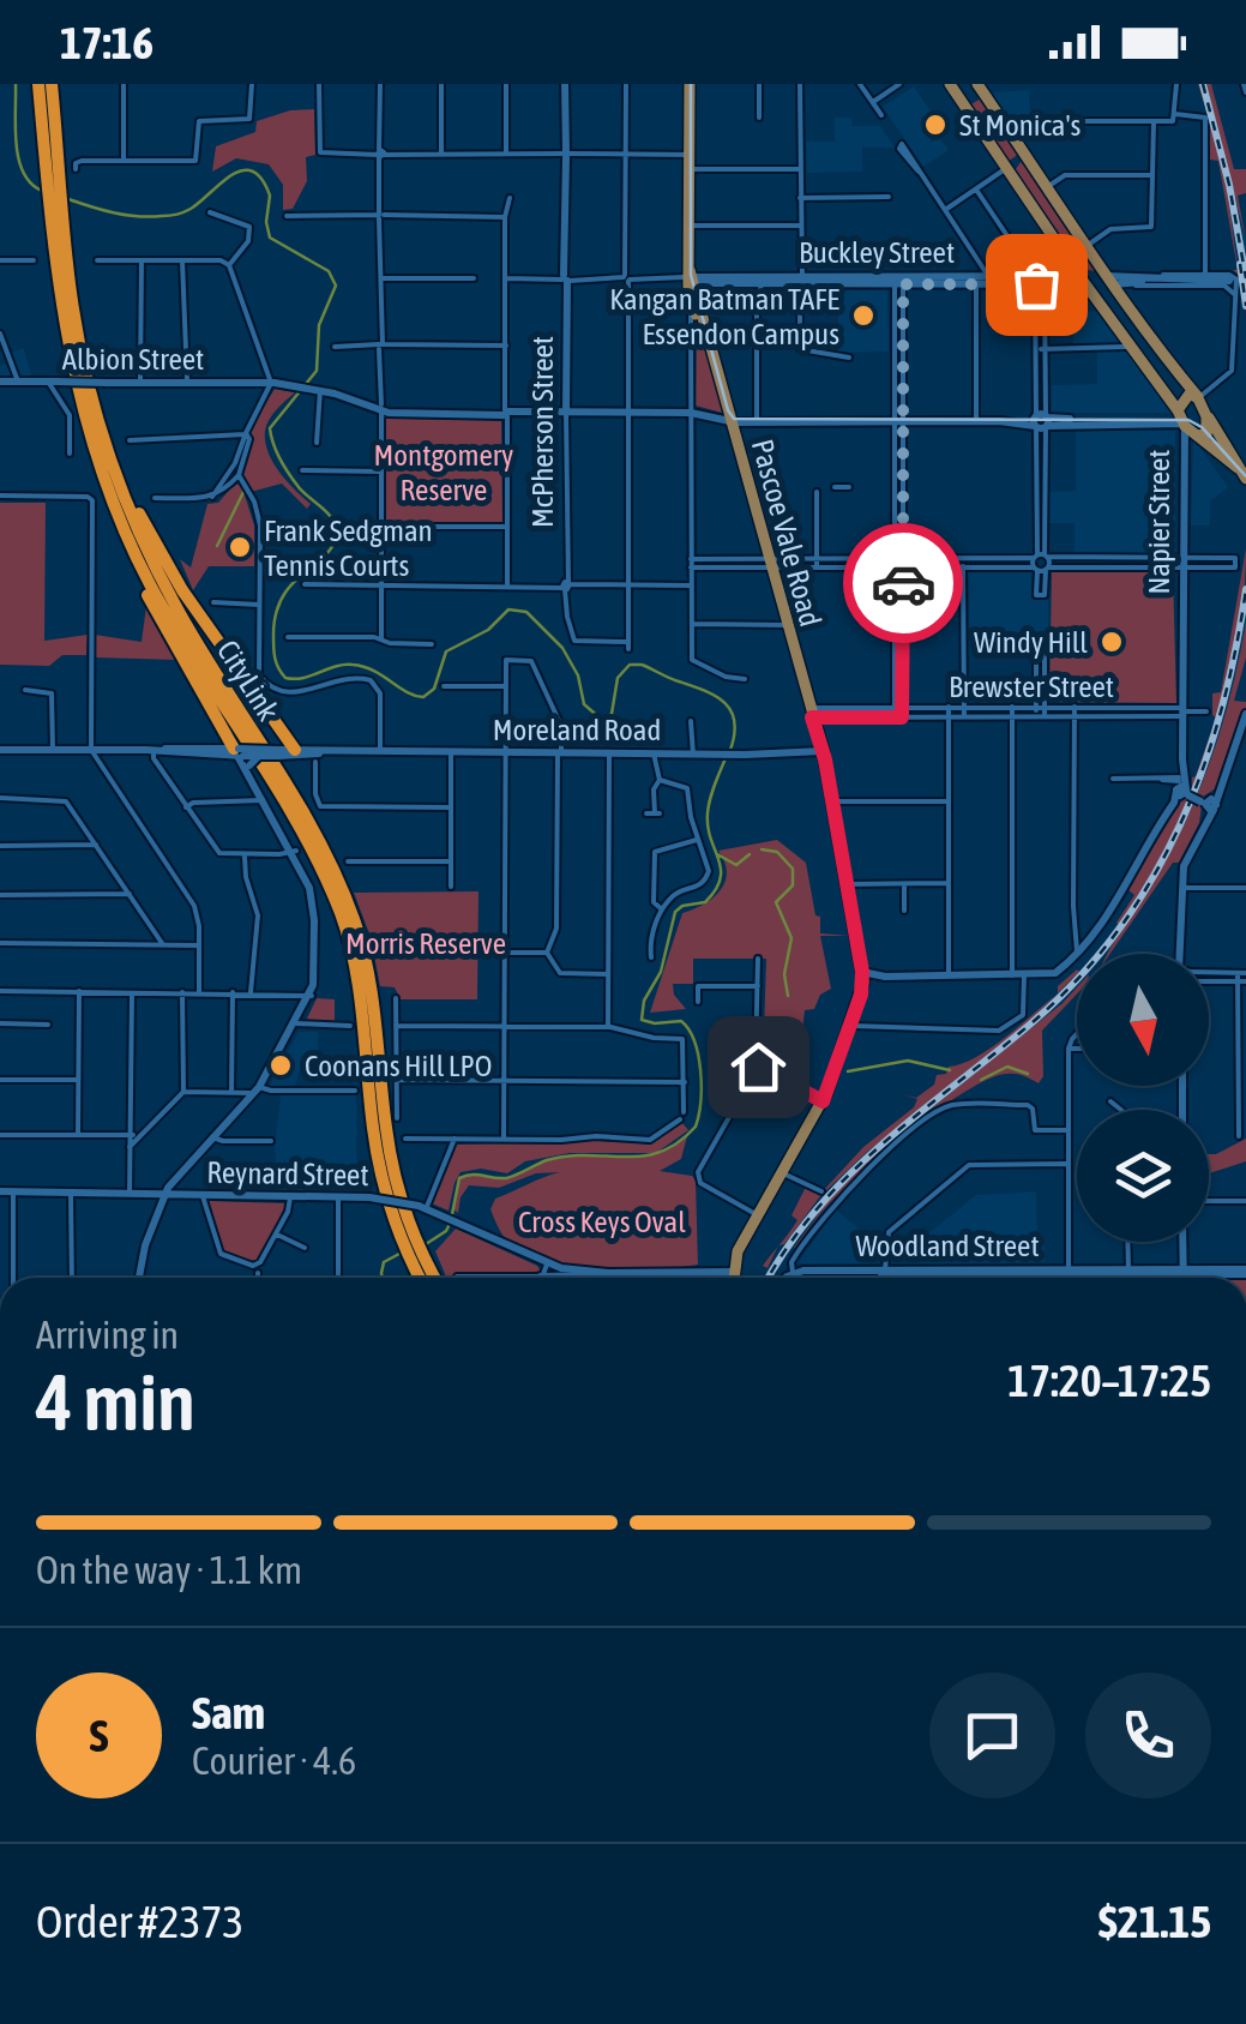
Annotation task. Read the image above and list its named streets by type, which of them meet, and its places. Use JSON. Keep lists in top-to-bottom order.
{
  "streets": {
    "highway": ["CityLink"],
    "main road": ["Buckley Street", "Pascoe Vale Road"],
    "street": [
      "Albion Street",
      "McPherson Street",
      "Napier Street",
      "Brewster Street",
      "Moreland Road",
      "Reynard Street",
      "Woodland Street"
    ]
  },
  "crossings": [
    ["Buckley Street", "McPherson Street"],
    ["Buckley Street", "Pascoe Vale Road"],
    ["Albion Street", "McPherson Street"],
    ["Albion Street", "Napier Street"],
    ["Albion Street", "Pascoe Vale Road"],
    ["Napier Street", "Brewster Street"],
    ["Pascoe Vale Road", "Brewster Street"],
    ["Pascoe Vale Road", "Moreland Road"]
  ],
  "parks": ["Montgomery Reserve", "Morris Reserve", "Cross Keys Oval"],
  "places": [
    "St Monica's",
    "Kangan Batman TAFE Essendon Campus",
    "Frank Sedgman Tennis Courts",
    "Windy Hill",
    "Coonans Hill LPO"
  ],
  "north": "bottom",
  "page": {
    "status": "17:16",
    "heading": ["4 min", "Arriving in", "17:20–17:25"],
    "panel": [
      "Sam",
      "Courier · 4.6",
      "Order #2373",
      "$21.15"
    ],
    "bar": "On the way · 1.1 km",
    "round": "S"
  }
}
